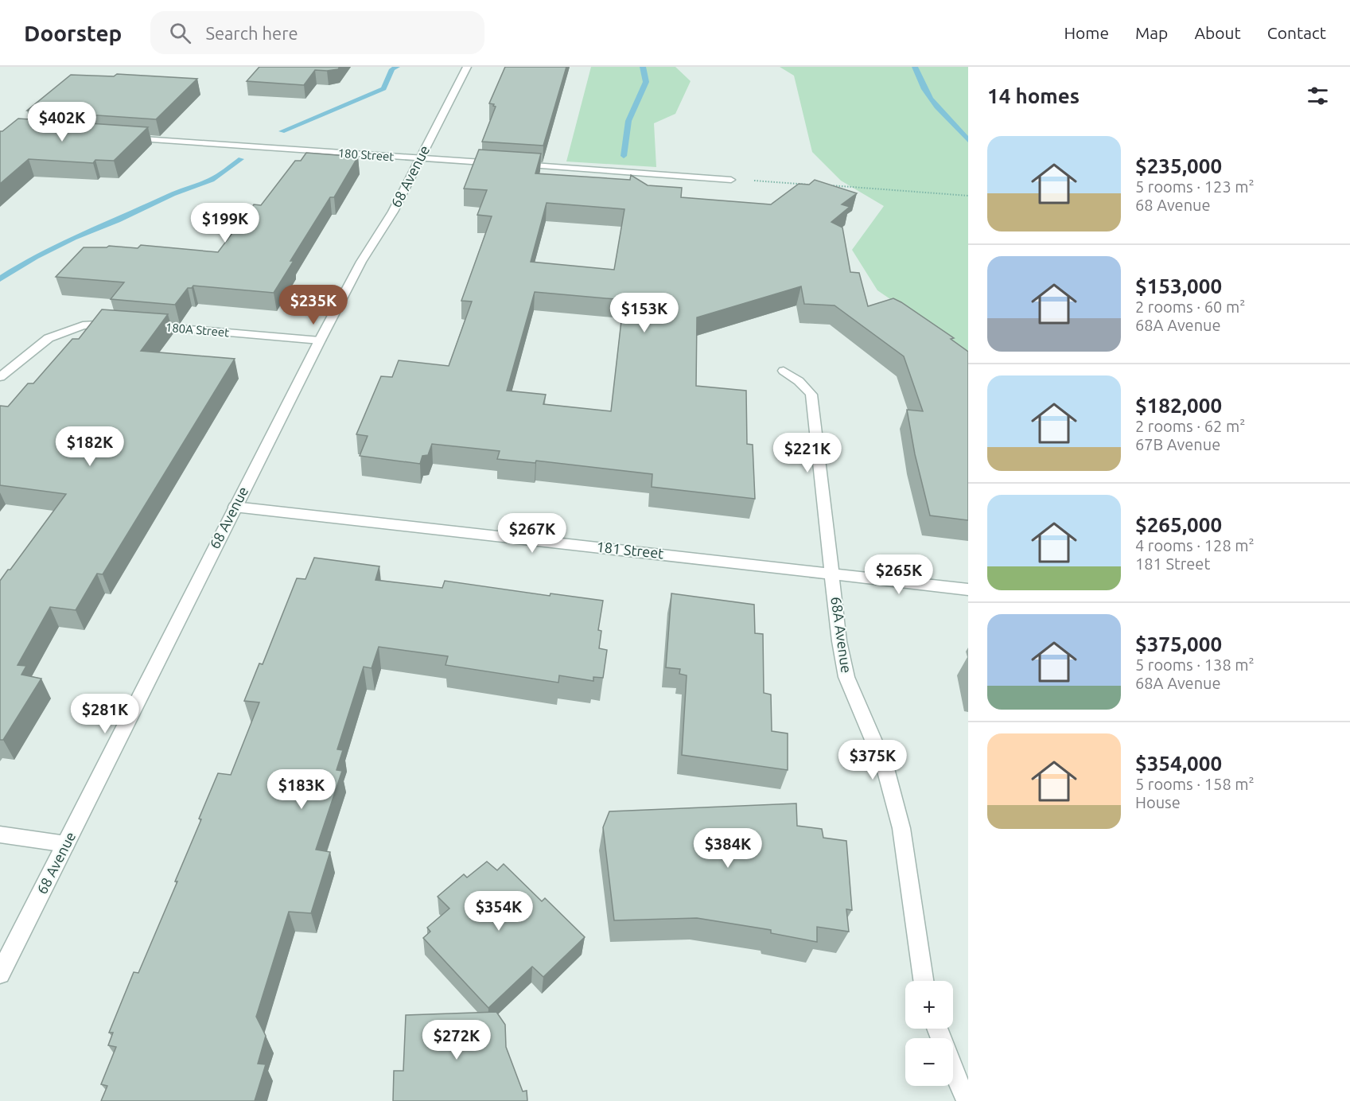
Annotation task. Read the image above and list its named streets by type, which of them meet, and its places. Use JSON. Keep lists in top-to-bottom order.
{
  "streets": {
    "street": [
      "180 Street",
      "68 Avenue",
      "180A Street",
      "181 Street",
      "68A Avenue"
    ]
  },
  "crossings": [
    ["180 Street", "68 Avenue"],
    ["68 Avenue", "180A Street"],
    ["68 Avenue", "181 Street"],
    ["181 Street", "68A Avenue"]
  ],
  "page": {
    "header": "Doorstep",
    "search": "Search here",
    "nav": [
      "Home",
      "Map",
      "About",
      "Contact"
    ],
    "heading": "14 homes",
    "price": [
      "$402K",
      "$199K",
      "$235K",
      "$153K",
      "$182K",
      "$221K",
      "$267K",
      "$265K",
      "$281K",
      "$375K",
      "$183K",
      "$384K",
      "$354K",
      "$272K"
    ],
    "list": [
      {
        "name": "$235,000",
        "note": "5 rooms · 123 m² · 68 Avenue"
      },
      {
        "name": "$153,000",
        "note": "2 rooms · 60 m² · 68A Avenue"
      },
      {
        "name": "$182,000",
        "note": "2 rooms · 62 m² · 67B Avenue"
      },
      {
        "name": "$265,000",
        "note": "4 rooms · 128 m² · 181 Street"
      },
      {
        "name": "$375,000",
        "note": "5 rooms · 138 m² · 68A Avenue"
      },
      {
        "name": "$354,000",
        "note": "5 rooms · 158 m² · House"
      }
    ],
    "map_buttons": ["+", "−"]
  }
}
